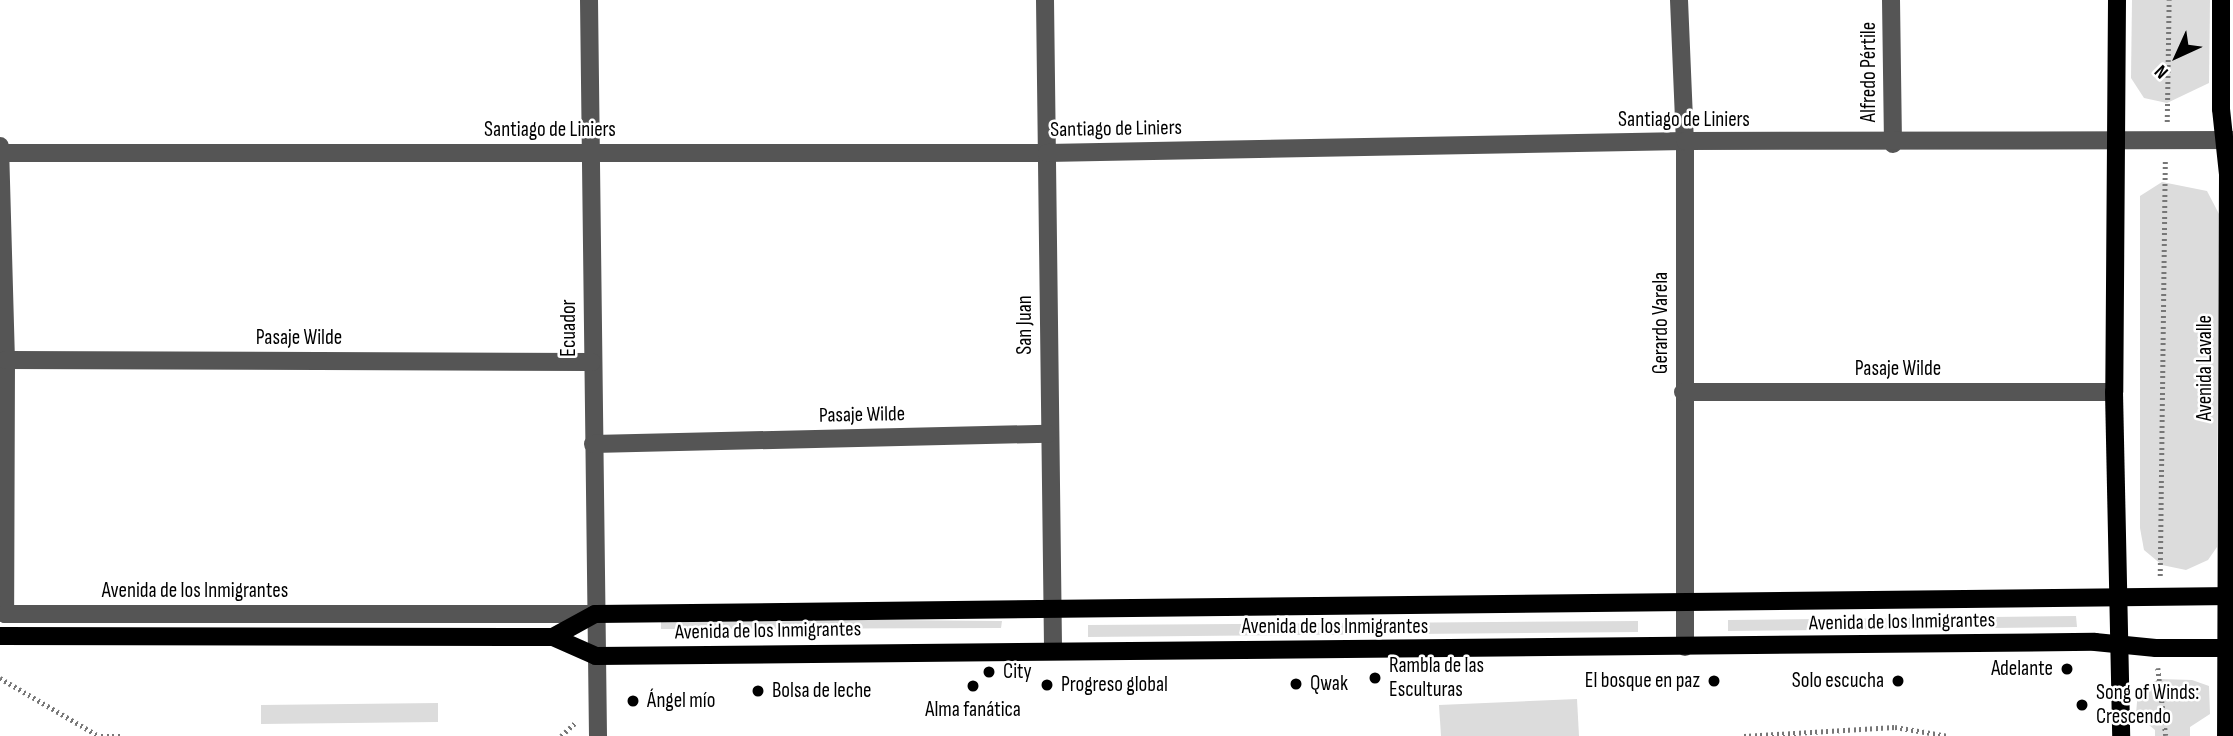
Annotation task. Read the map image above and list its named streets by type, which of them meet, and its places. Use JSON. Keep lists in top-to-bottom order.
{
  "streets": {
    "main road": ["Avenida Lavalle", "Avenida de los Inmigrantes"],
    "street": [
      "Alfredo Pértile",
      "Santiago de Liniers",
      "Gerardo Varela",
      "San Juan",
      "Ecuador",
      "Pasaje Wilde"
    ]
  },
  "crossings": [
    ["Alfredo Pértile", "Santiago de Liniers"],
    ["Santiago de Liniers", "Gerardo Varela"],
    ["Santiago de Liniers", "San Juan"],
    ["Santiago de Liniers", "Ecuador"],
    ["Santiago de Liniers", "Avenida Lavalle"],
    ["Gerardo Varela", "Pasaje Wilde"],
    ["Gerardo Varela", "Avenida de los Inmigrantes"],
    ["San Juan", "Pasaje Wilde"],
    ["San Juan", "Avenida de los Inmigrantes"],
    ["Ecuador", "Pasaje Wilde"],
    ["Ecuador", "Avenida de los Inmigrantes"],
    ["Pasaje Wilde", "Avenida de los Inmigrantes"],
    ["Avenida Lavalle", "Avenida de los Inmigrantes"]
  ],
  "places": [
    "Adelante",
    "City",
    "Rambla de las Esculturas",
    "El bosque en paz",
    "Solo escucha",
    "Qwak",
    "Progreso global",
    "Alma fanática",
    "Bolsa de leche",
    "Ángel mío",
    "Song of Winds: Crescendo"
  ],
  "north": "bottom left"
}
